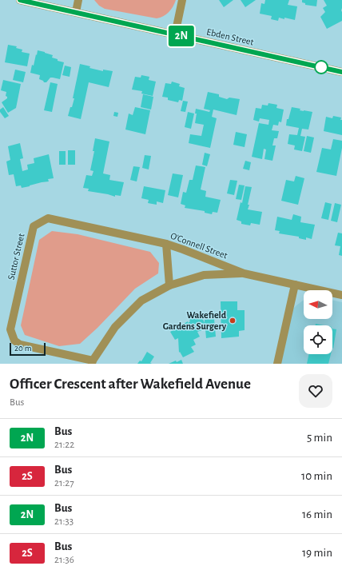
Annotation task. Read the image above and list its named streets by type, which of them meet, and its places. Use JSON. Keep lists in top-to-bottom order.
{
  "streets": {
    "street": ["Ebden Street", "O'Connell Street", "Suttor Street"]
  },
  "crossings": [
    ["O'Connell Street", "Suttor Street"]
  ],
  "places": ["Wakefield Gardens Surgery"],
  "lines": ["bus line 2N"],
  "scale_bar": "20 m",
  "north": "left",
  "page": {
    "on_map": "2N",
    "scale": "20 m",
    "heading": ["Officer Crescent after Wakefield Avenue", "Bus"],
    "list": [
      {
        "mark": "2N",
        "name": "Bus",
        "note": "21:22",
        "value": "5 min"
      },
      {
        "mark": "2S",
        "name": "Bus",
        "note": "21:27",
        "value": "10 min"
      },
      {
        "mark": "2N",
        "name": "Bus",
        "note": "21:33",
        "value": "16 min"
      },
      {
        "mark": "2S",
        "name": "Bus",
        "note": "21:36",
        "value": "19 min"
      }
    ]
  }
}
